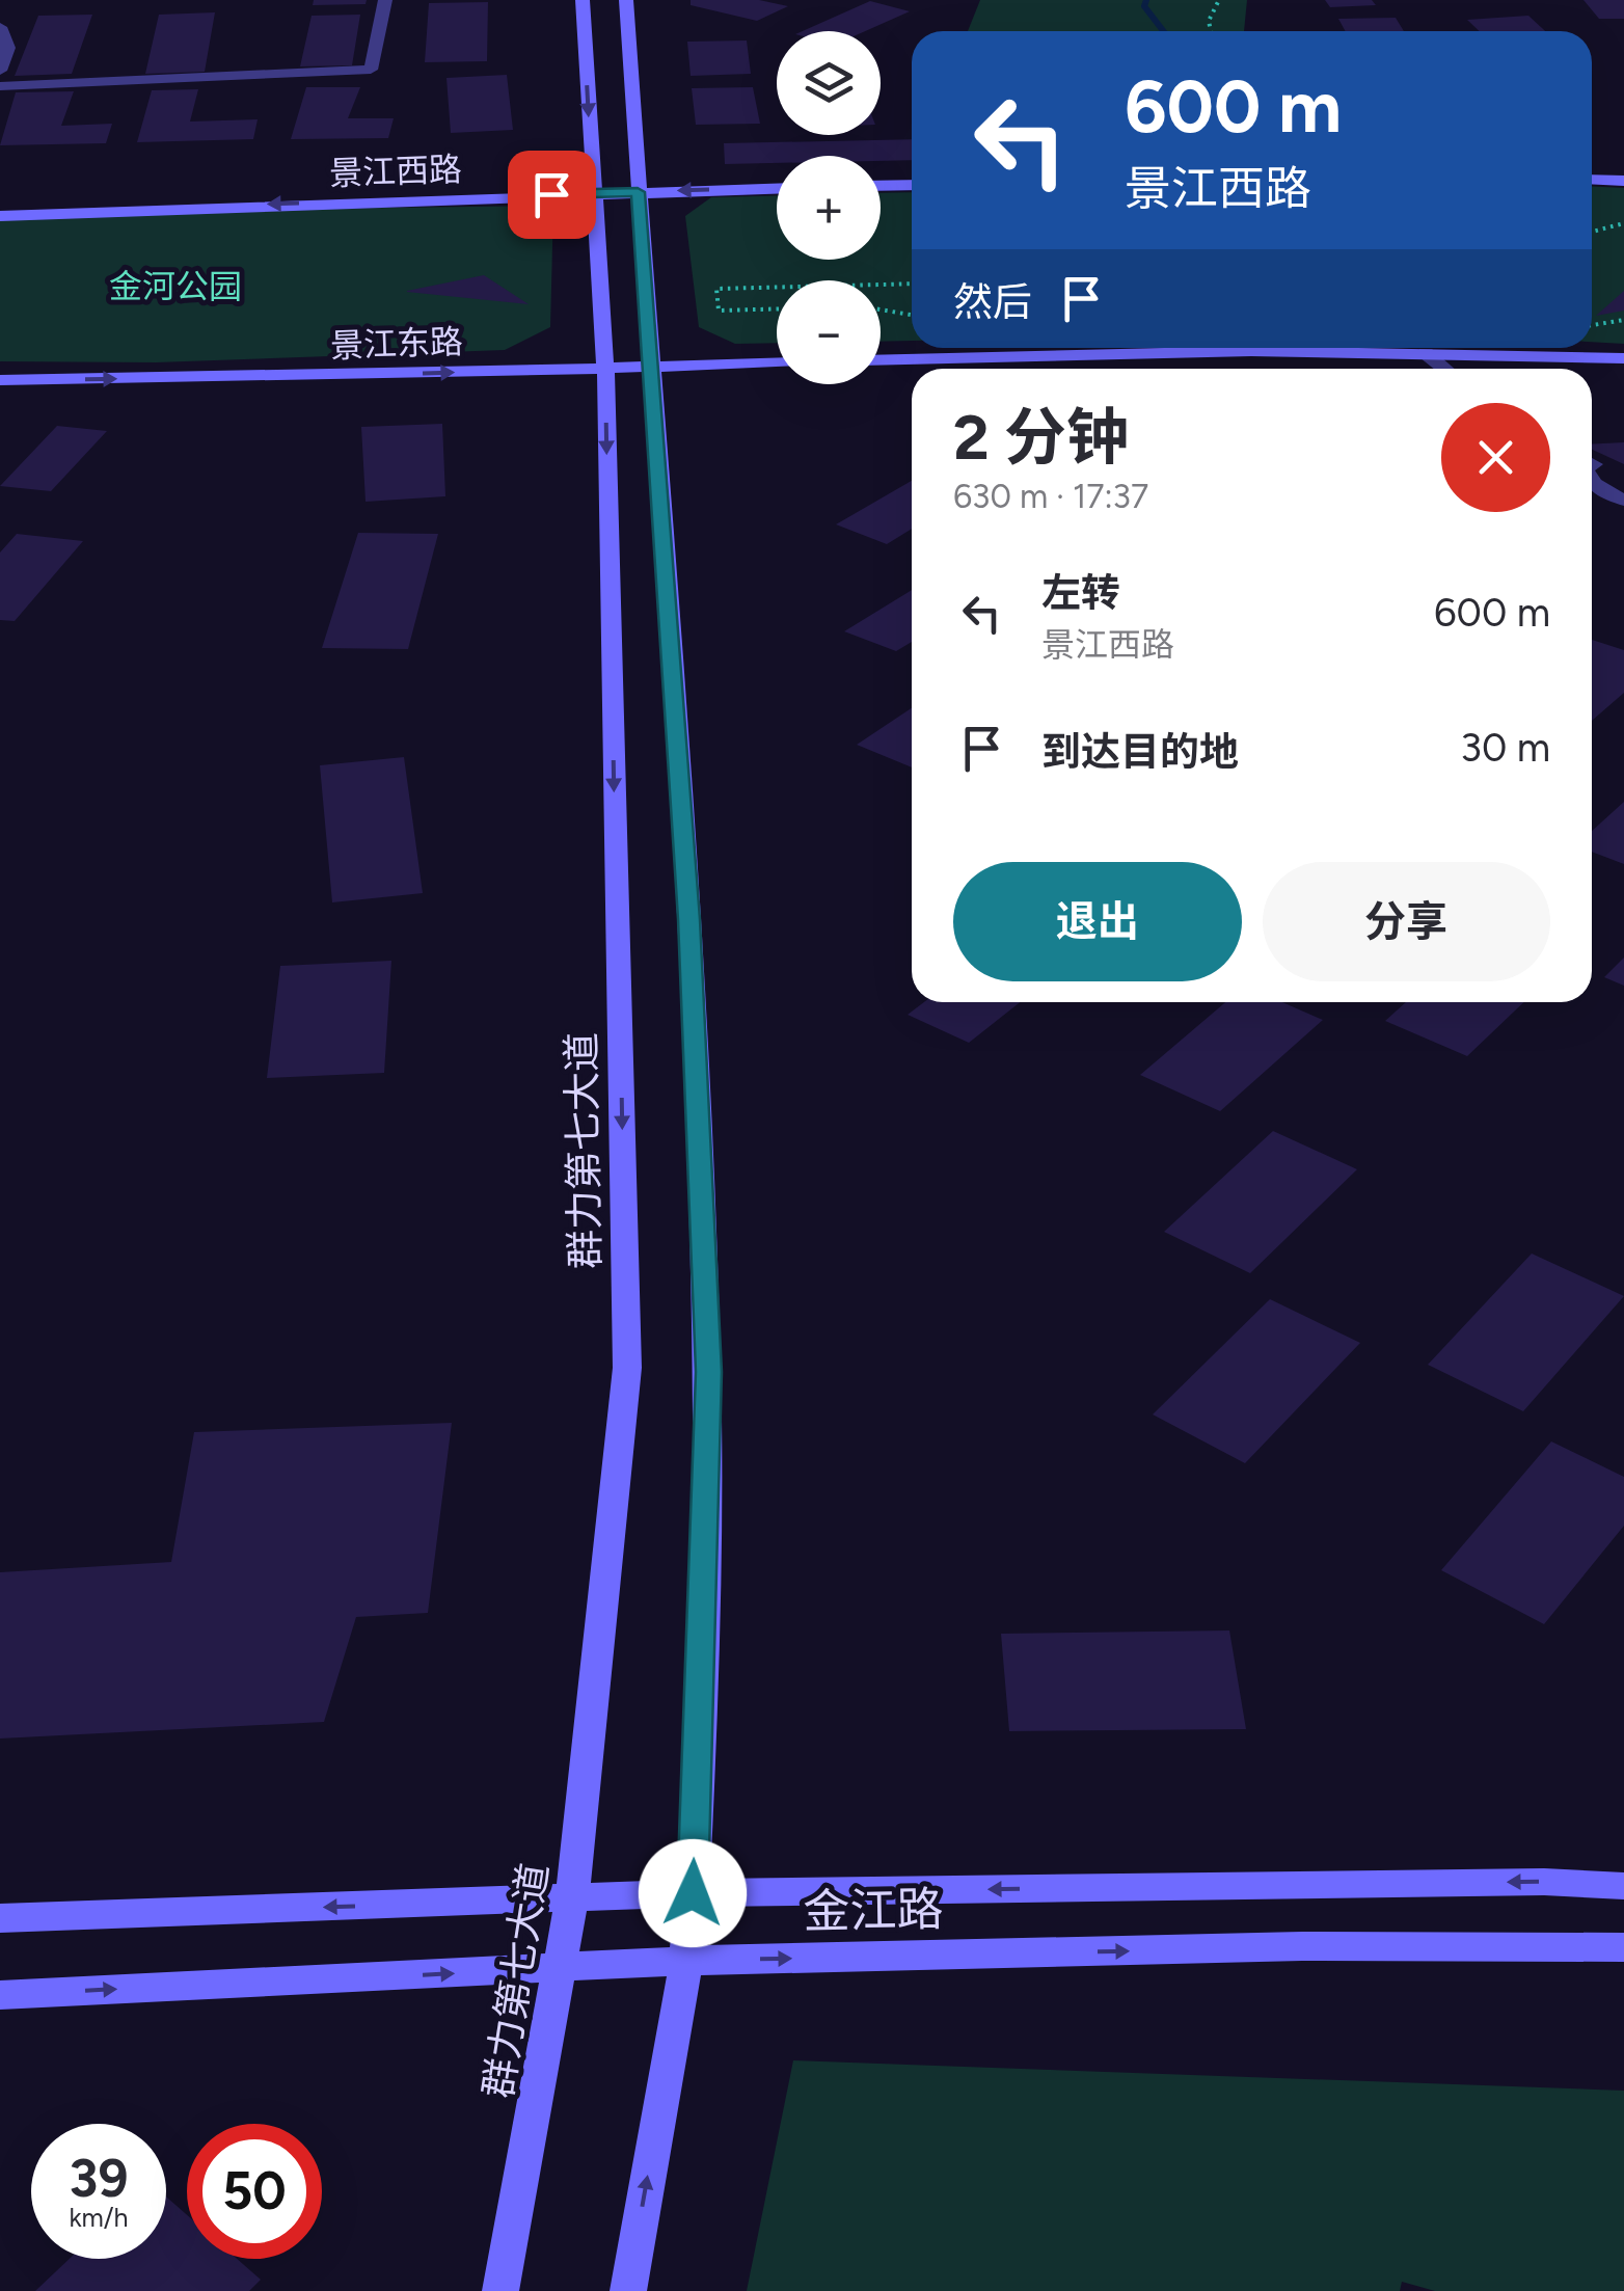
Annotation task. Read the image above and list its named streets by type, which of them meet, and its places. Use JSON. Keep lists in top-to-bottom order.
{
  "streets": {
    "main road": [
      "景江西路",
      "景江东路",
      "群力第七大道",
      "金江路"
    ]
  },
  "crossings": [
    ["景江西路", "群力第七大道"],
    ["景江东路", "群力第七大道"],
    ["群力第七大道", "金江路"]
  ],
  "one_way": ["景江西路", "景江东路"],
  "parks": ["金河公园"],
  "page": {
    "map_buttons": ["+", "−"],
    "turn": ["600 m", "景江西路"],
    "then": "然后",
    "heading": ["2 分钟", "630 m · 17:37"],
    "list": [
      {
        "name": "左转",
        "note": "景江西路",
        "value": "600 m"
      },
      {
        "name": "到达目的地",
        "value": "30 m"
      }
    ],
    "buttons": ["退出", "分享"],
    "speed": "39 km/h",
    "limit": "50"
  }
}
